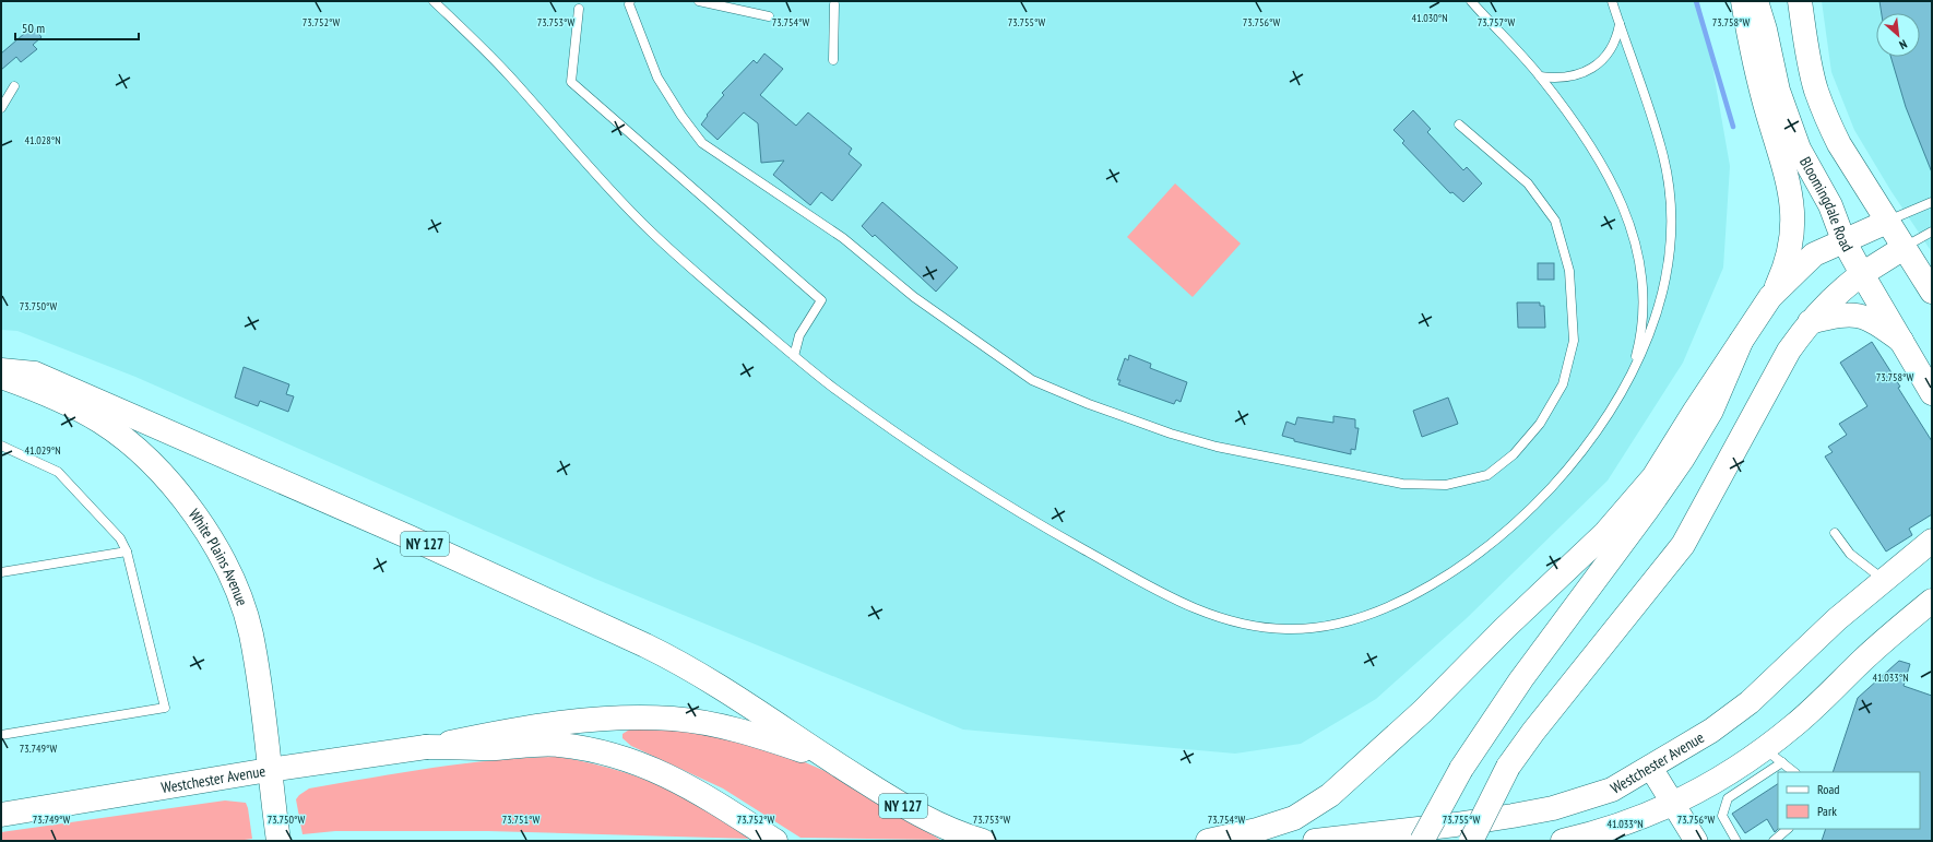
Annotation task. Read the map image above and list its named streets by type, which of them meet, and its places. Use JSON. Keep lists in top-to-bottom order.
{
  "streets": {
    "main road": [
      "Bloomingdale Road",
      "NY 127",
      "White Plains Avenue",
      "Westchester Avenue"
    ]
  },
  "crossings": [
    ["White Plains Avenue", "Westchester Avenue"]
  ],
  "legend": ["Road", "Park"],
  "scale_bar": "50 m",
  "north": "bottom right",
  "coordinates": [
    "41.030°N",
    "73.752°W",
    "73.753°W",
    "73.754°W",
    "73.755°W",
    "73.756°W",
    "73.757°W",
    "73.758°W",
    "41.028°N",
    "73.750°W",
    "41.029°N",
    "41.033°N",
    "73.749°W",
    "73.751°W"
  ]
}
